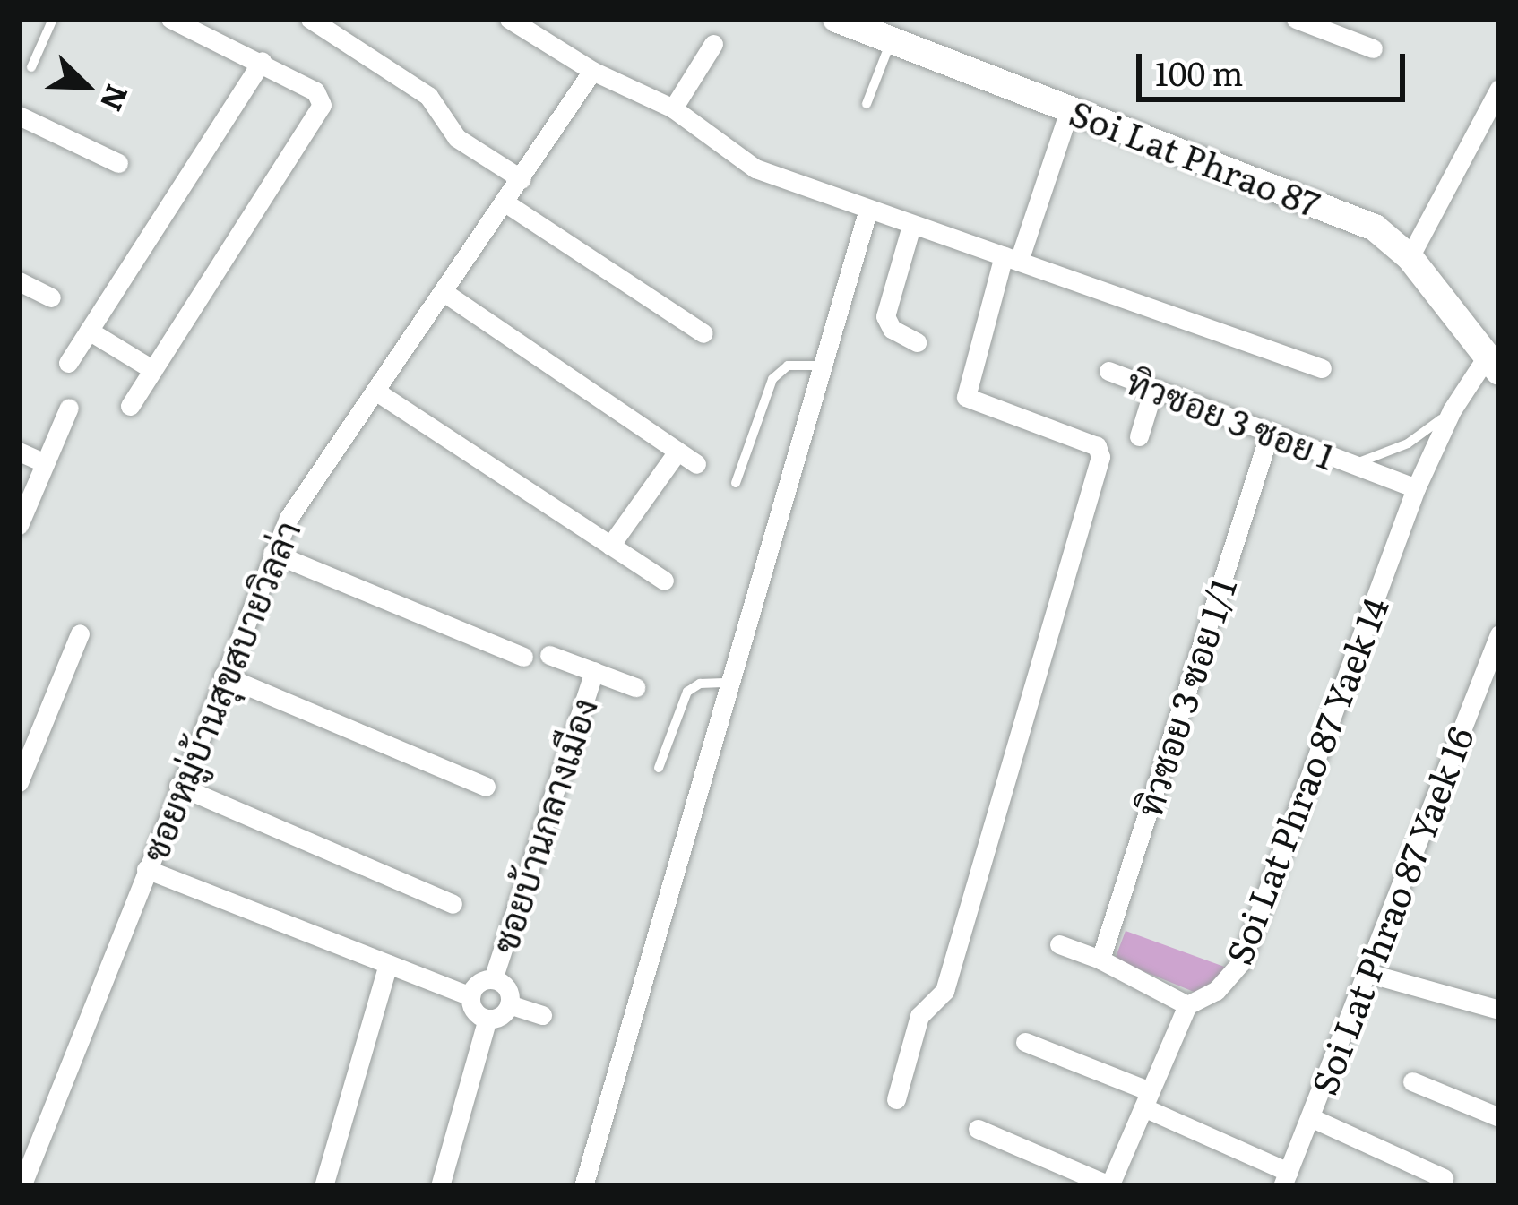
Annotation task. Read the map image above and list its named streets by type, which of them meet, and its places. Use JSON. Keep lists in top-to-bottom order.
{
  "streets": {
    "street": [
      "Soi Lat Phrao 87",
      "ทิวซอย 3 ซอย 1",
      "ซอยหมู่บ้านสุขสบายวิลล่า",
      "ทิวซอย 3 ซอย 1/1",
      "Soi Lat Phrao 87 Yaek 14",
      "ซอยบ้านกลางเมือง",
      "Soi Lat Phrao 87 Yaek 16"
    ]
  },
  "crossings": [
    ["Soi Lat Phrao 87", "Soi Lat Phrao 87 Yaek 14"],
    ["ทิวซอย 3 ซอย 1", "ทิวซอย 3 ซอย 1/1"],
    ["ทิวซอย 3 ซอย 1", "Soi Lat Phrao 87 Yaek 14"],
    ["ซอยหมู่บ้านสุขสบายวิลล่า", "ซอยบ้านกลางเมือง"]
  ],
  "scale_bar": "100 m",
  "north": "bottom right"
}
